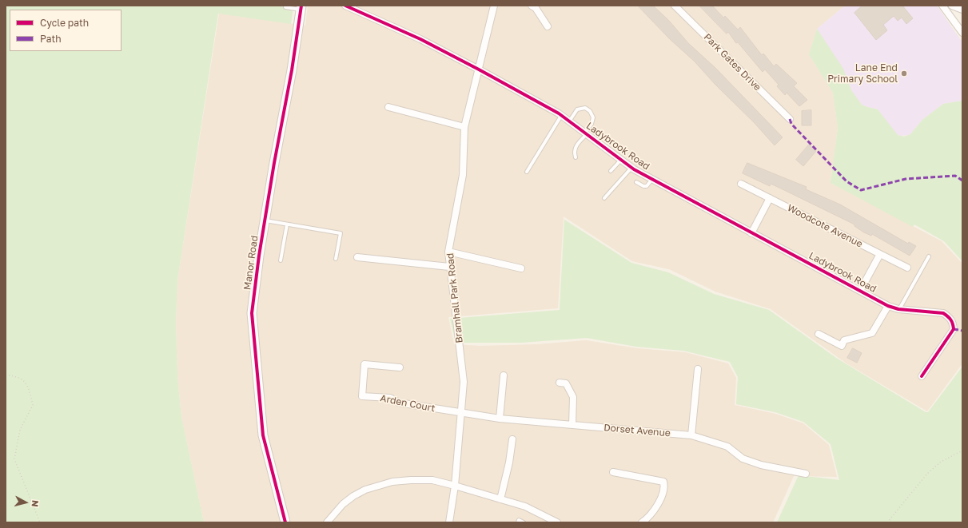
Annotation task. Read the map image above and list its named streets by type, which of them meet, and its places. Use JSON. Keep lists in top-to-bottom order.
{
  "streets": {
    "street": [
      "Park Gates Drive",
      "Ladybrook Road",
      "Woodcote Avenue",
      "Manor Road",
      "Bramhall Park Road",
      "Arden Court",
      "Dorset Avenue"
    ]
  },
  "crossings": [
    ["Ladybrook Road", "Bramhall Park Road"],
    ["Bramhall Park Road", "Arden Court"],
    ["Bramhall Park Road", "Dorset Avenue"],
    ["Arden Court", "Dorset Avenue"]
  ],
  "places": ["Lane End Primary School"],
  "legend": ["Cycle path", "Path"],
  "north": "right"
}
